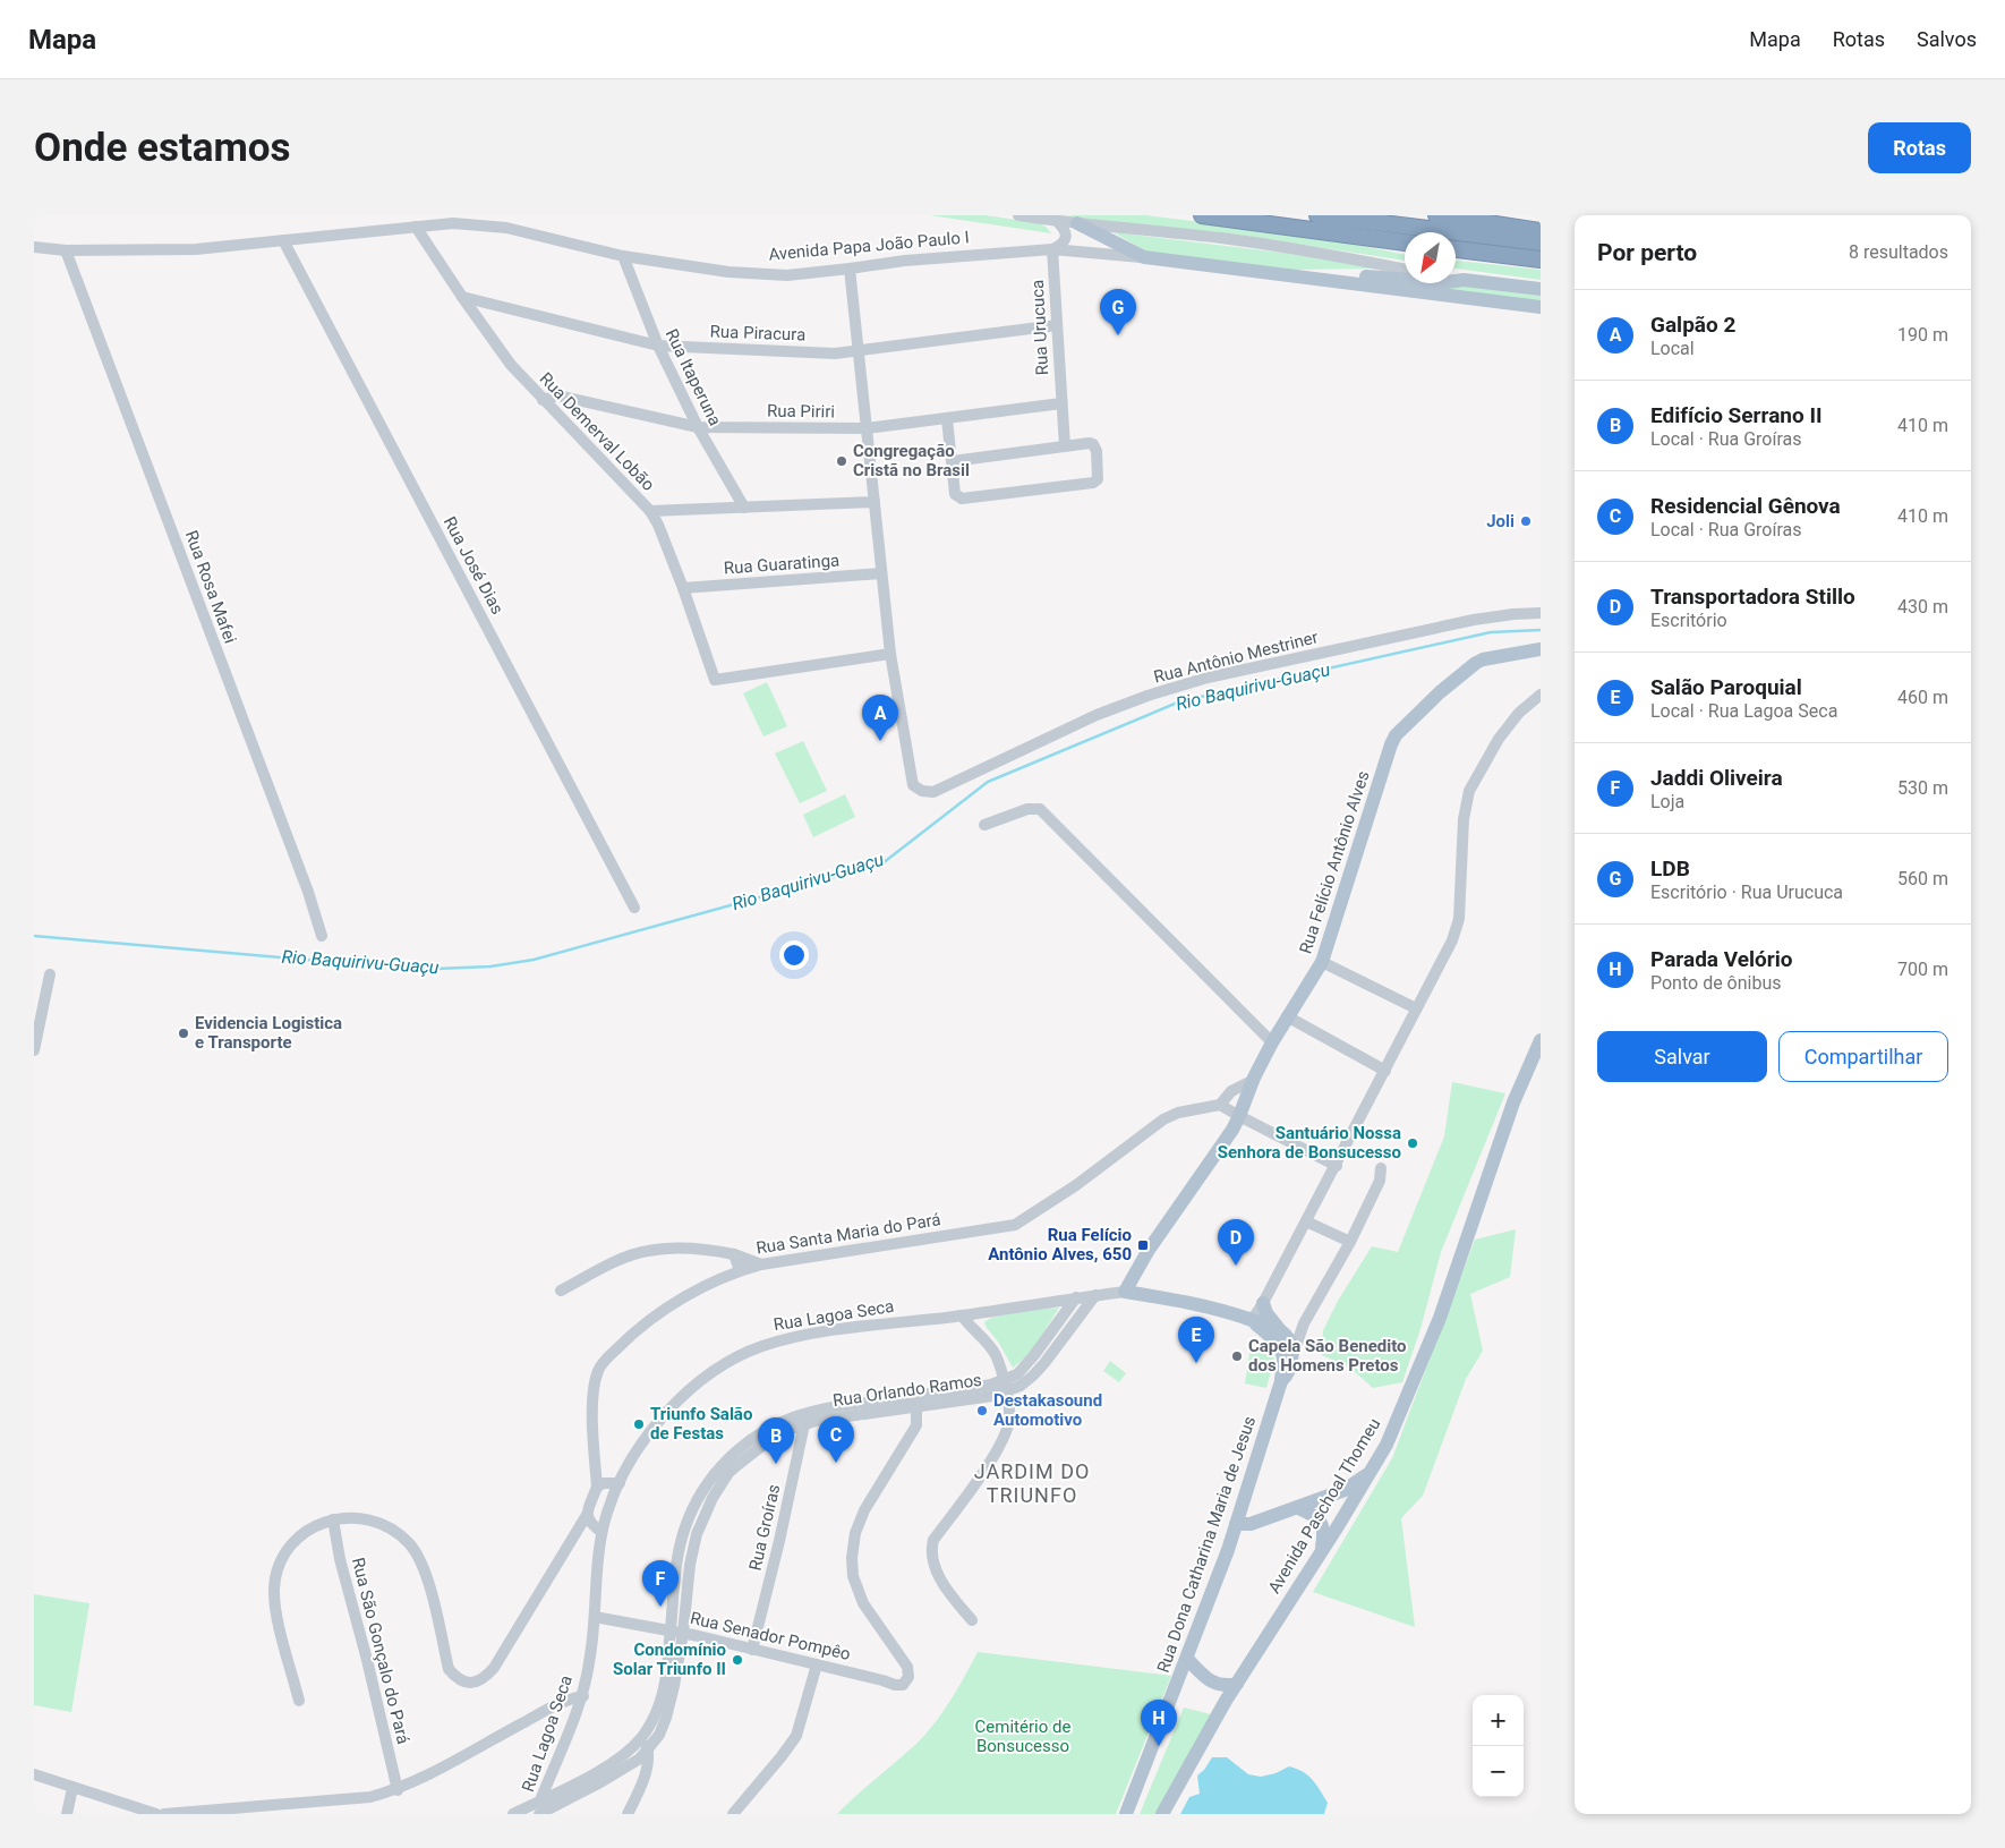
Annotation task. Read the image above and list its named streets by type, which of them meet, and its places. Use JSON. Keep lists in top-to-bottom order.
{
  "streets": {
    "main road": [
      "Avenida Papa João Paulo I",
      "Rua Felício Antônio Alves",
      "Rua Lagoa Seca",
      "Avenida Paschoal Thomeu",
      "Rua Dona Catharina Maria de Jesus"
    ],
    "street": [
      "Rua Urucuca",
      "Rua Piracura",
      "Rua Itaperuna",
      "Rua Piriri",
      "Rua Demerval Lobão",
      "Rua Guaratinga",
      "Rua José Dias",
      "Rua Rosa Mafei",
      "Rua Antônio Mestriner",
      "Rua Santa Maria do Pará",
      "Rua Orlando Ramos",
      "Rua Groíras",
      "Rua Senador Pompêo",
      "Rua São Gonçalo do Pará"
    ]
  },
  "crossings": [
    ["Avenida Papa João Paulo I", "Rua Urucuca"],
    ["Avenida Papa João Paulo I", "Rua Itaperuna"],
    ["Avenida Papa João Paulo I", "Rua Demerval Lobão"],
    ["Avenida Papa João Paulo I", "Rua José Dias"],
    ["Avenida Papa João Paulo I", "Rua Rosa Mafei"],
    ["Rua Urucuca", "Rua Piracura"],
    ["Rua Urucuca", "Rua Piriri"],
    ["Rua Piracura", "Rua Itaperuna"],
    ["Rua Piracura", "Rua Demerval Lobão"],
    ["Rua Itaperuna", "Rua Piriri"],
    ["Rua Piriri", "Rua Demerval Lobão"],
    ["Rua Demerval Lobão", "Rua Guaratinga"],
    ["Rua Demerval Lobão", "Rua Antônio Mestriner"],
    ["Rua Felício Antônio Alves", "Rua Santa Maria do Pará"],
    ["Rua Felício Antônio Alves", "Rua Lagoa Seca"],
    ["Rua Lagoa Seca", "Rua Orlando Ramos"],
    ["Rua Lagoa Seca", "Rua Dona Catharina Maria de Jesus"],
    ["Rua Lagoa Seca", "Rua Senador Pompêo"],
    ["Rua Orlando Ramos", "Rua Groíras"],
    ["Rua Orlando Ramos", "Rua Senador Pompêo"],
    ["Rua Groíras", "Rua Senador Pompêo"]
  ],
  "districts": ["JARDIM DO TRIUNFO"],
  "water": ["Rio Baquirivu-Guaçu"],
  "parks": ["Cemitério de Bonsucesso"],
  "places": {
    "other": [
      "Congregação Cristã no Brasil",
      "Joli",
      "Evidencia Logistica e Transporte",
      "Santuário Nossa Senhora de Bonsucesso",
      "Capela São Benedito dos Homens Pretos",
      "Destakasound Automotivo",
      "Triunfo Salão de Festas",
      "Condomínio Solar Triunfo II"
    ],
    "transit": ["Rua Felício Antônio Alves, 650"]
  },
  "north": "bottom left",
  "page": {
    "header": "Mapa",
    "nav": ["Mapa", "Rotas", "Salvos"],
    "buttons": [
      "Rotas",
      ["Salvar", "Compartilhar"]
    ],
    "title": "Onde estamos",
    "heading": ["Por perto", "8 resultados"],
    "pins": [
      "G",
      "A",
      "D",
      "E",
      "C",
      "B",
      "F",
      "H"
    ],
    "list": [
      {
        "mark": "A",
        "name": "Galpão 2",
        "note": "Local",
        "value": "190 m"
      },
      {
        "mark": "B",
        "name": "Edifício Serrano II",
        "note": "Local · Rua Groíras",
        "value": "410 m"
      },
      {
        "mark": "C",
        "name": "Residencial Gênova",
        "note": "Local · Rua Groíras",
        "value": "410 m"
      },
      {
        "mark": "D",
        "name": "Transportadora Stillo",
        "note": "Escritório",
        "value": "430 m"
      },
      {
        "mark": "E",
        "name": "Salão Paroquial",
        "note": "Local · Rua Lagoa Seca",
        "value": "460 m"
      },
      {
        "mark": "F",
        "name": "Jaddi Oliveira",
        "note": "Loja",
        "value": "530 m"
      },
      {
        "mark": "G",
        "name": "LDB",
        "note": "Escritório · Rua Urucuca",
        "value": "560 m"
      },
      {
        "mark": "H",
        "name": "Parada Velório",
        "note": "Ponto de ônibus",
        "value": "700 m"
      }
    ],
    "map_buttons": ["+", "−"]
  }
}
